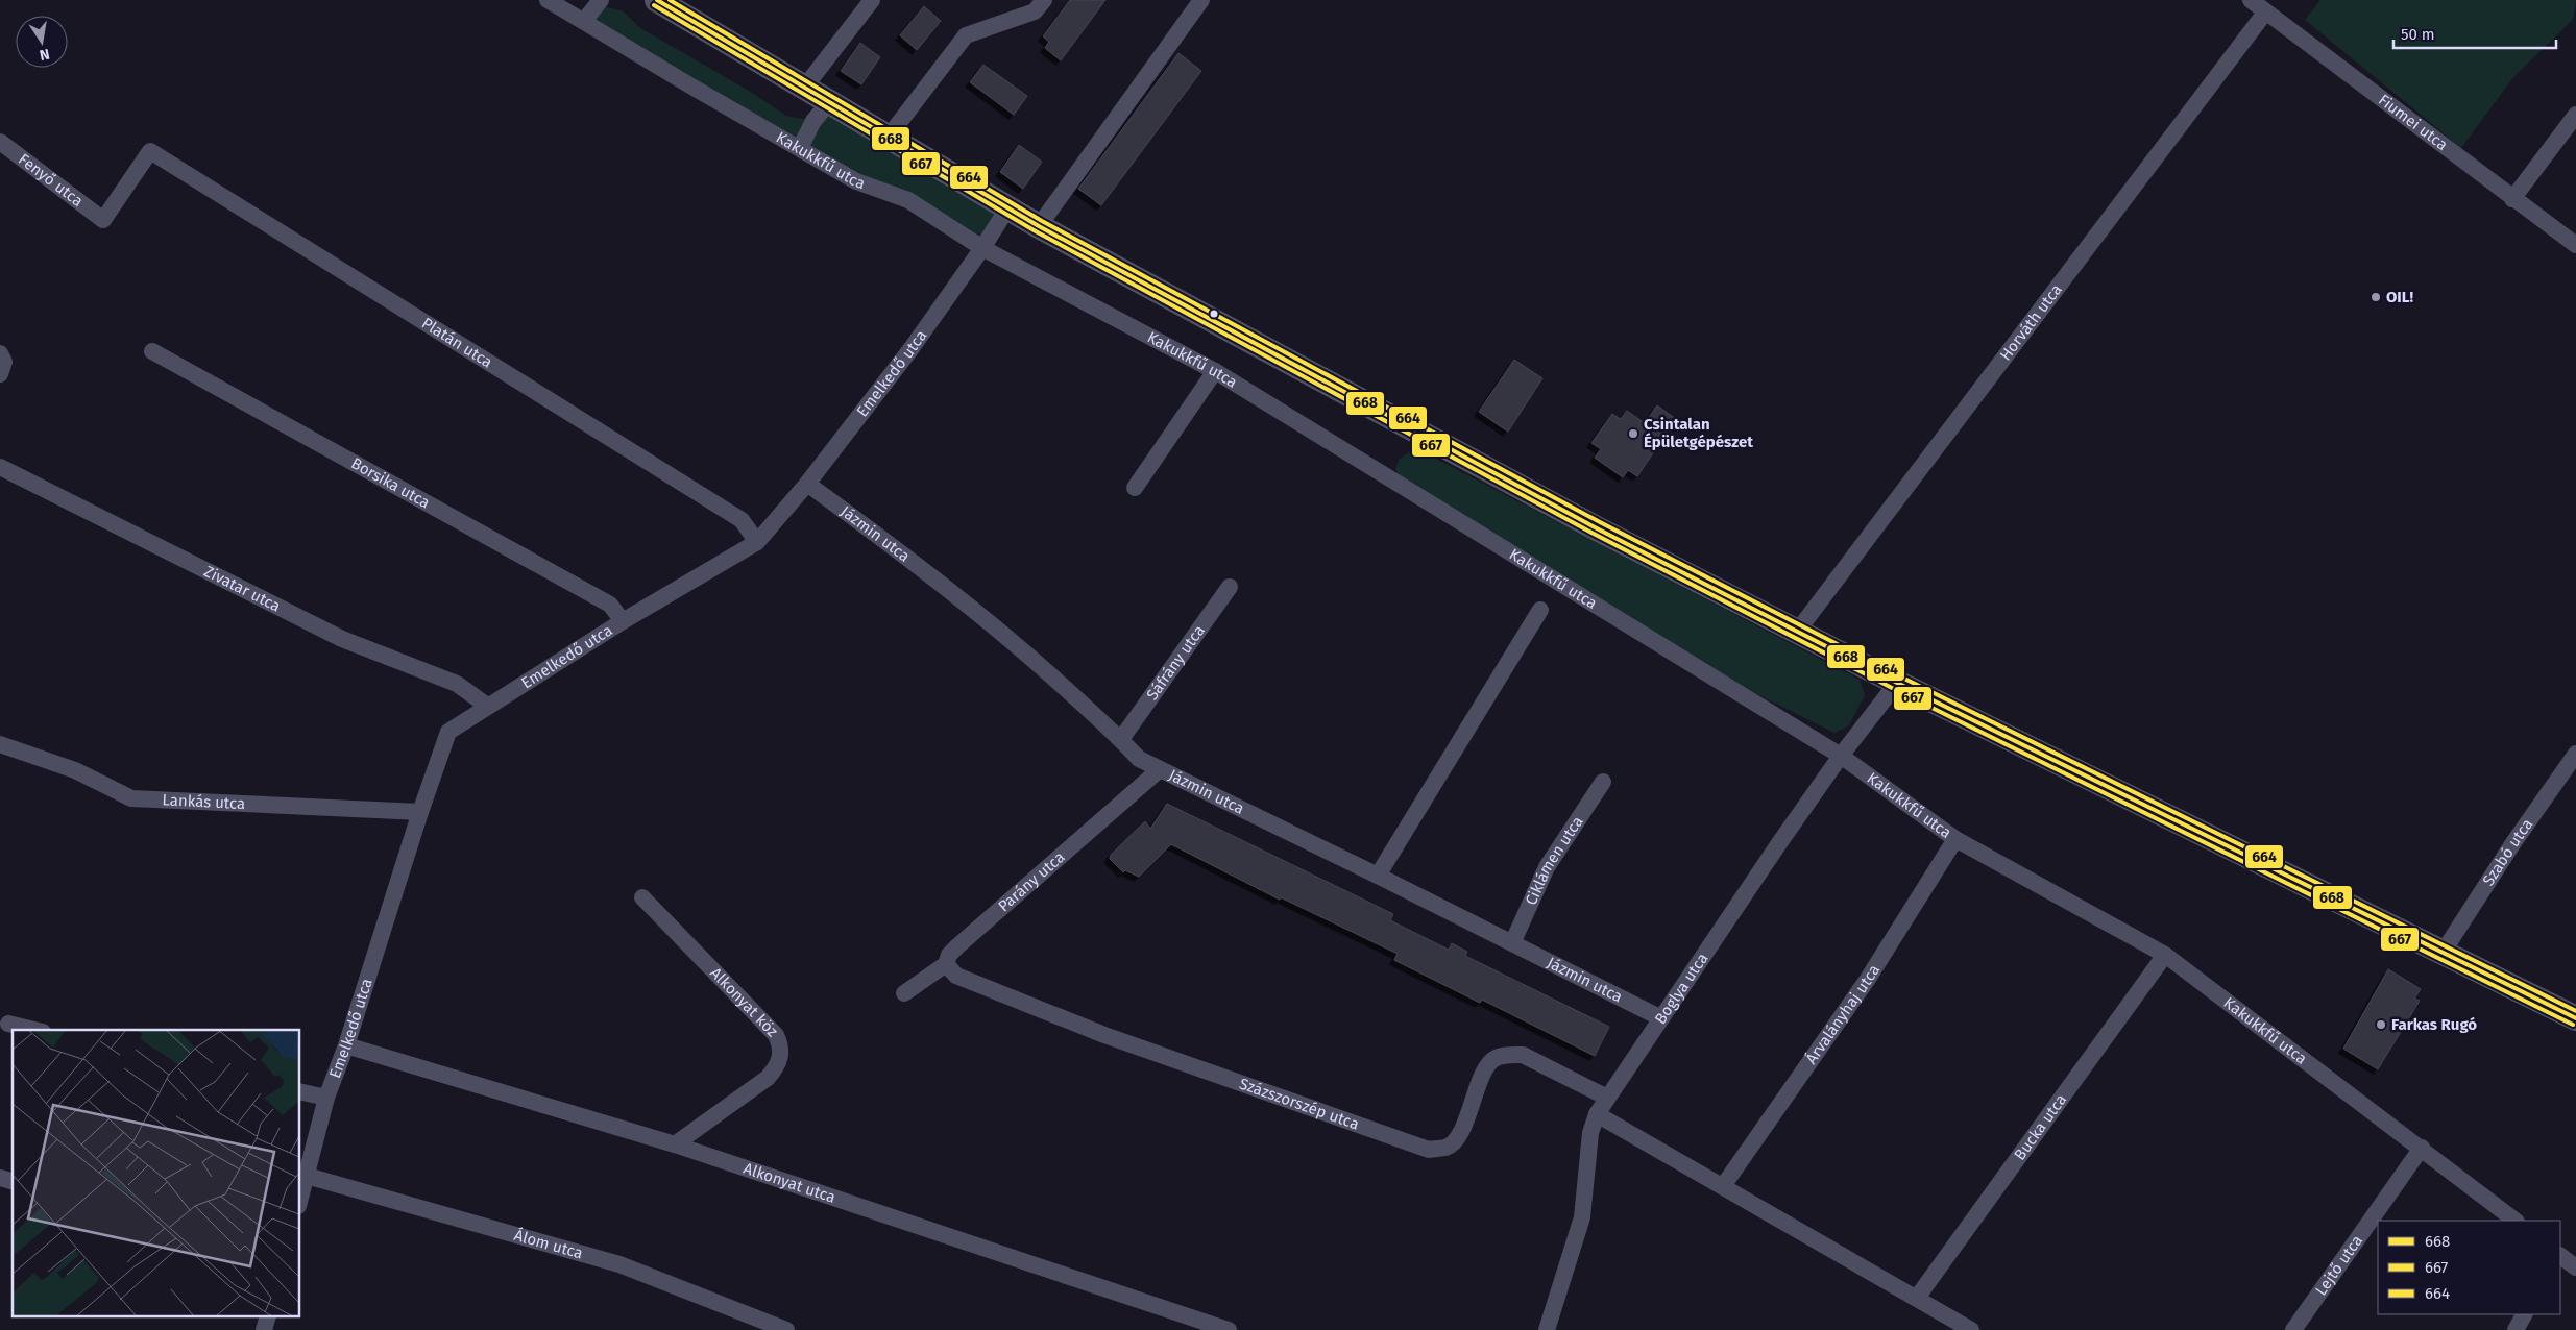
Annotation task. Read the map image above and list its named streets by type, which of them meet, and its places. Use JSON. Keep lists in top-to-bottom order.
{
  "streets": {
    "street": [
      "Fiumei utca",
      "Kakukkfű utca",
      "Fenyő utca",
      "Horváth utca",
      "Platán utca",
      "Emelkedő utca",
      "Borsika utca",
      "Jázmin utca",
      "Zivatar utca",
      "Sáfrány utca",
      "Lankás utca",
      "Szabó utca",
      "Ciklámen utca",
      "Parány utca",
      "Boglya utca",
      "Alkonyat köz",
      "Árvalányhaj utca",
      "Százszorszép utca",
      "Bucka utca",
      "Alkonyat utca",
      "Álom utca",
      "Lejtő utca"
    ]
  },
  "crossings": [
    ["Fiumei utca", "Horváth utca"],
    ["Kakukkfű utca", "Emelkedő utca"],
    ["Kakukkfű utca", "Boglya utca"],
    ["Kakukkfű utca", "Árvalányhaj utca"],
    ["Kakukkfű utca", "Bucka utca"],
    ["Kakukkfű utca", "Lejtő utca"],
    ["Fenyő utca", "Platán utca"],
    ["Platán utca", "Emelkedő utca"],
    ["Emelkedő utca", "Borsika utca"],
    ["Emelkedő utca", "Jázmin utca"],
    ["Emelkedő utca", "Zivatar utca"],
    ["Emelkedő utca", "Lankás utca"],
    ["Emelkedő utca", "Alkonyat utca"],
    ["Emelkedő utca", "Álom utca"],
    ["Jázmin utca", "Sáfrány utca"],
    ["Jázmin utca", "Ciklámen utca"],
    ["Jázmin utca", "Parány utca"],
    ["Jázmin utca", "Boglya utca"],
    ["Parány utca", "Százszorszép utca"],
    ["Boglya utca", "Százszorszép utca"],
    ["Alkonyat köz", "Alkonyat utca"]
  ],
  "places": ["OIL!", "Csintalan Épületgépészet", "Farkas Rugó"],
  "lines": ["transit line 668", "transit line 664", "transit line 667"],
  "legend": ["668", "667", "664"],
  "scale_bar": "50 m",
  "north": "bottom"
}
